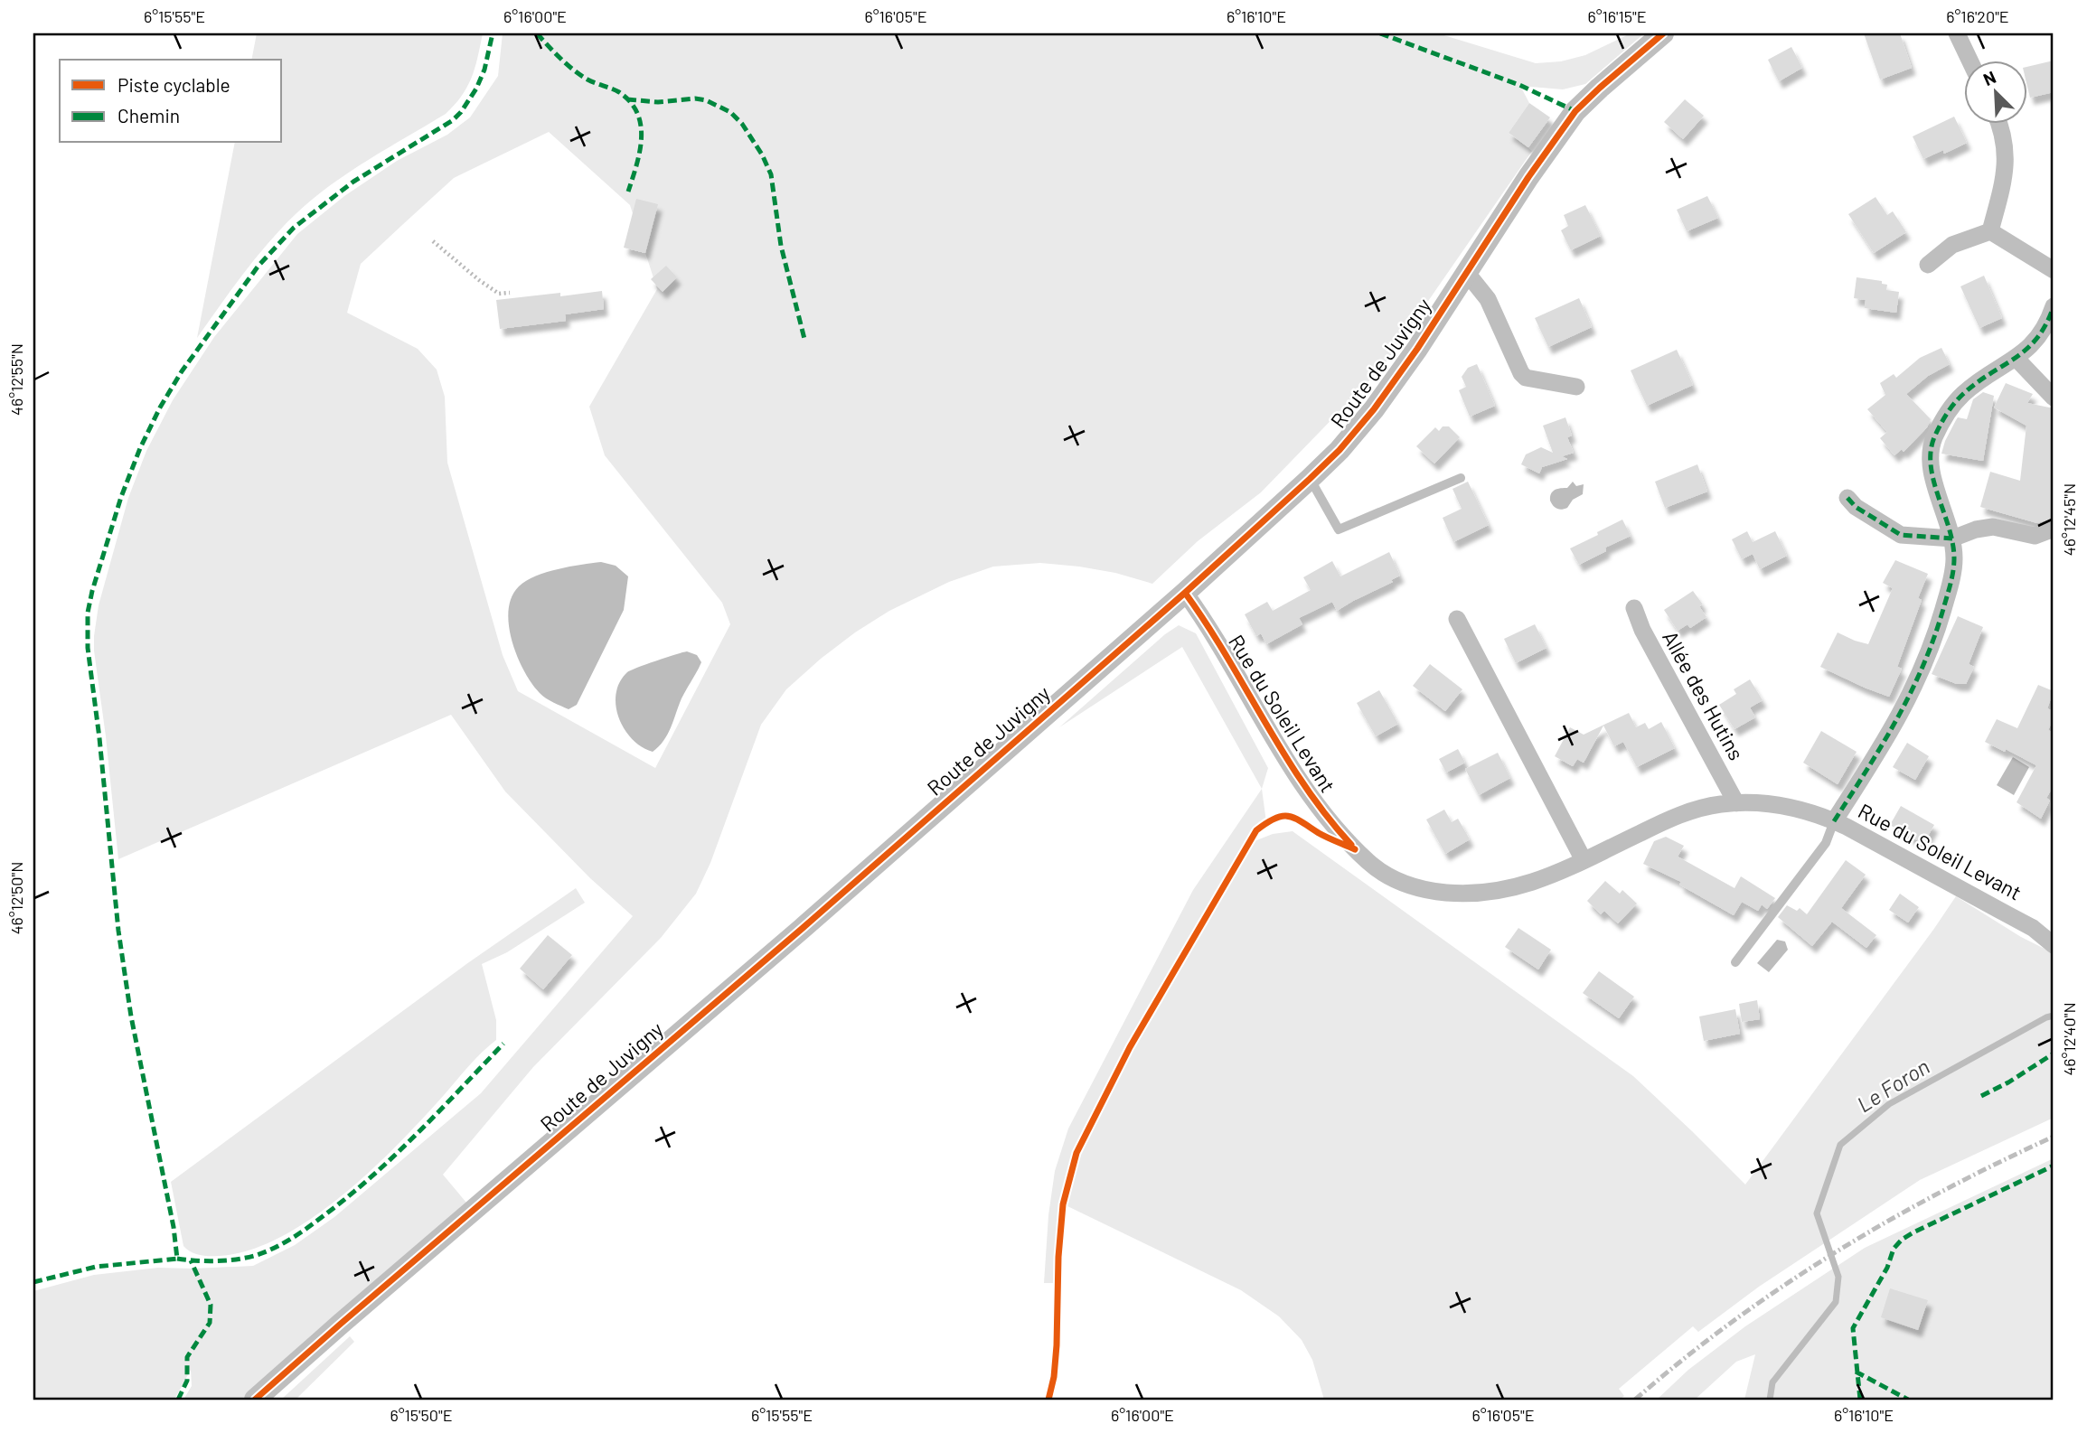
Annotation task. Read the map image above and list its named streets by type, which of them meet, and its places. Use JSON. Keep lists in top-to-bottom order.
{
  "streets": {
    "street": ["Route de Juvigny", "Allée des Hutins", "Rue du Soleil Levant"]
  },
  "crossings": [
    ["Route de Juvigny", "Rue du Soleil Levant"],
    ["Allée des Hutins", "Rue du Soleil Levant"]
  ],
  "water": ["Le Foron"],
  "legend": ["Piste cyclable", "Chemin"],
  "north": "top left",
  "coordinates": [
    "6°15'55\"E",
    "6°16'00\"E",
    "6°16'05\"E",
    "6°16'10\"E",
    "6°16'15\"E",
    "6°16'20\"E",
    "46°12'55\"N",
    "46°12'45\"N",
    "46°12'50\"N",
    "46°12'40\"N",
    "6°15'50\"E"
  ]
}
